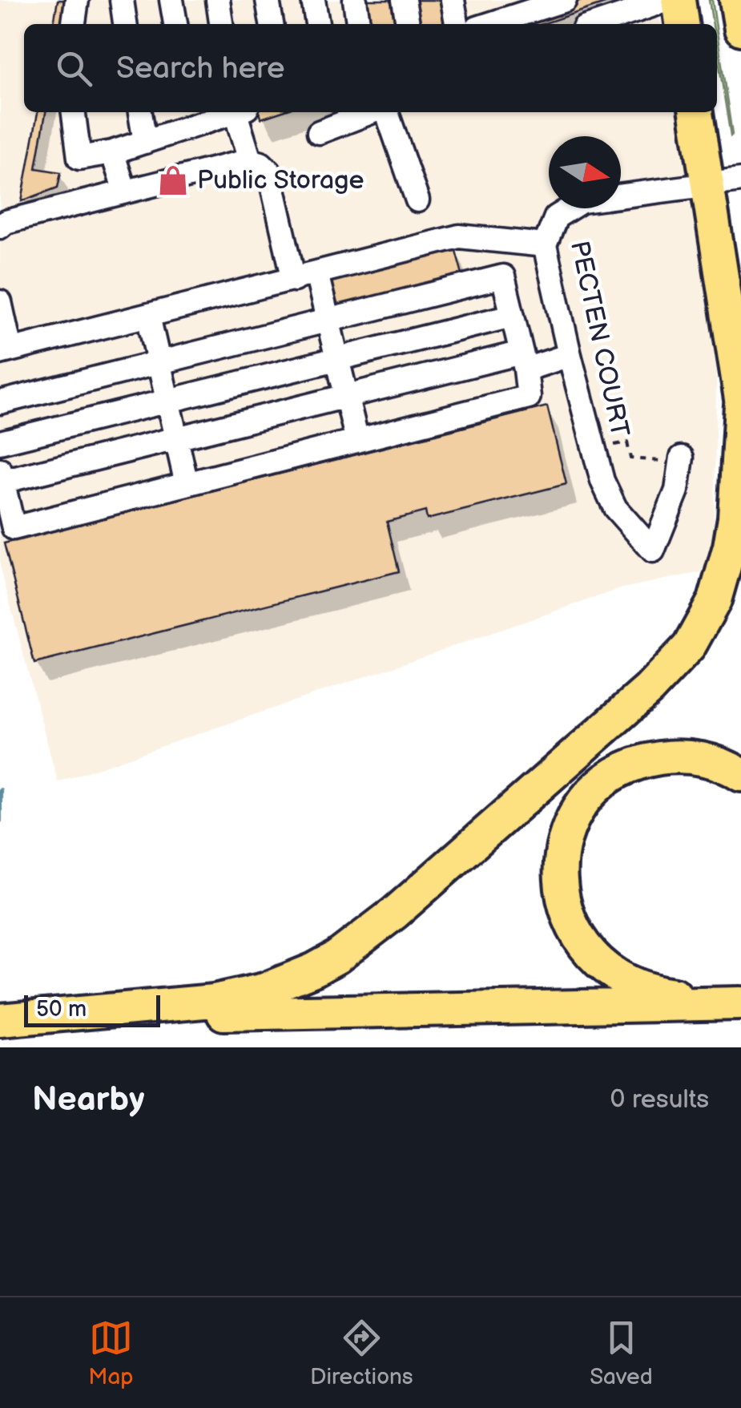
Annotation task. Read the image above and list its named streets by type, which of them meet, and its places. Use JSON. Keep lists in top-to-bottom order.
{
  "streets": {
    "street": ["PECTEN COURT"]
  },
  "places": {
    "shop": ["Public Storage"]
  },
  "scale_bar": "50 m",
  "north": "right",
  "page": {
    "search": "Search here",
    "scale": "50 m",
    "heading": ["Nearby", "0 results"],
    "nav": ["Map", "Directions", "Saved"]
  }
}
